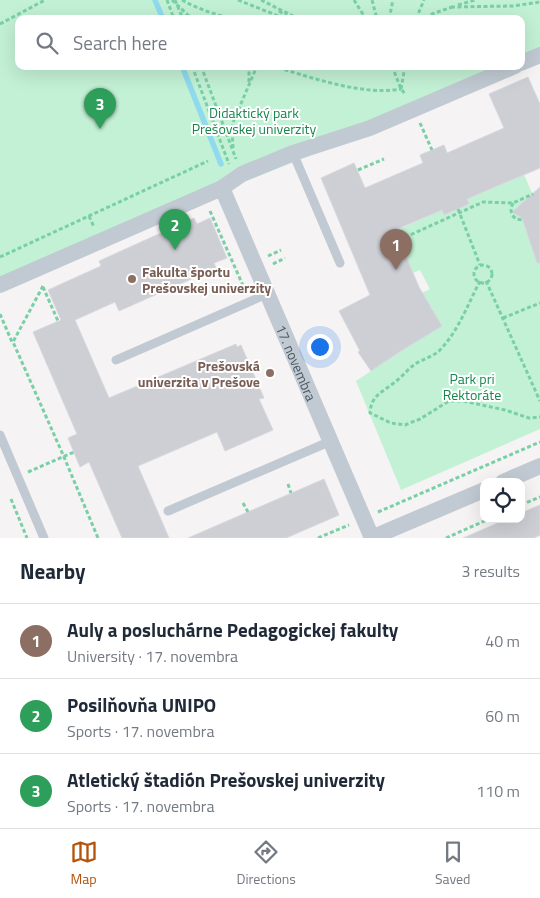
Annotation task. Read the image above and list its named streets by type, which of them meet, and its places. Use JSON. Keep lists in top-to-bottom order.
{
  "streets": {
    "street": ["17. novembra"]
  },
  "parks": ["Didaktický park Prešovskej univerzity", "Park pri Rektoráte"],
  "places": ["Fakulta športu Prešovskej univerzity", "Prešovská univerzita v Prešove"],
  "page": {
    "search": "Search here",
    "pins": ["3", "2", "1"],
    "heading": ["Nearby", "3 results"],
    "list": [
      {
        "mark": "1",
        "name": "Auly a posluchárne Pedagogickej fakulty",
        "note": "University · 17. novembra",
        "value": "40 m"
      },
      {
        "mark": "2",
        "name": "Posilňovňa UNIPO",
        "note": "Sports · 17. novembra",
        "value": "60 m"
      },
      {
        "mark": "3",
        "name": "Atletický štadión Prešovskej univerzity",
        "note": "Sports · 17. novembra",
        "value": "110 m"
      }
    ],
    "nav": ["Map", "Directions", "Saved"]
  }
}
